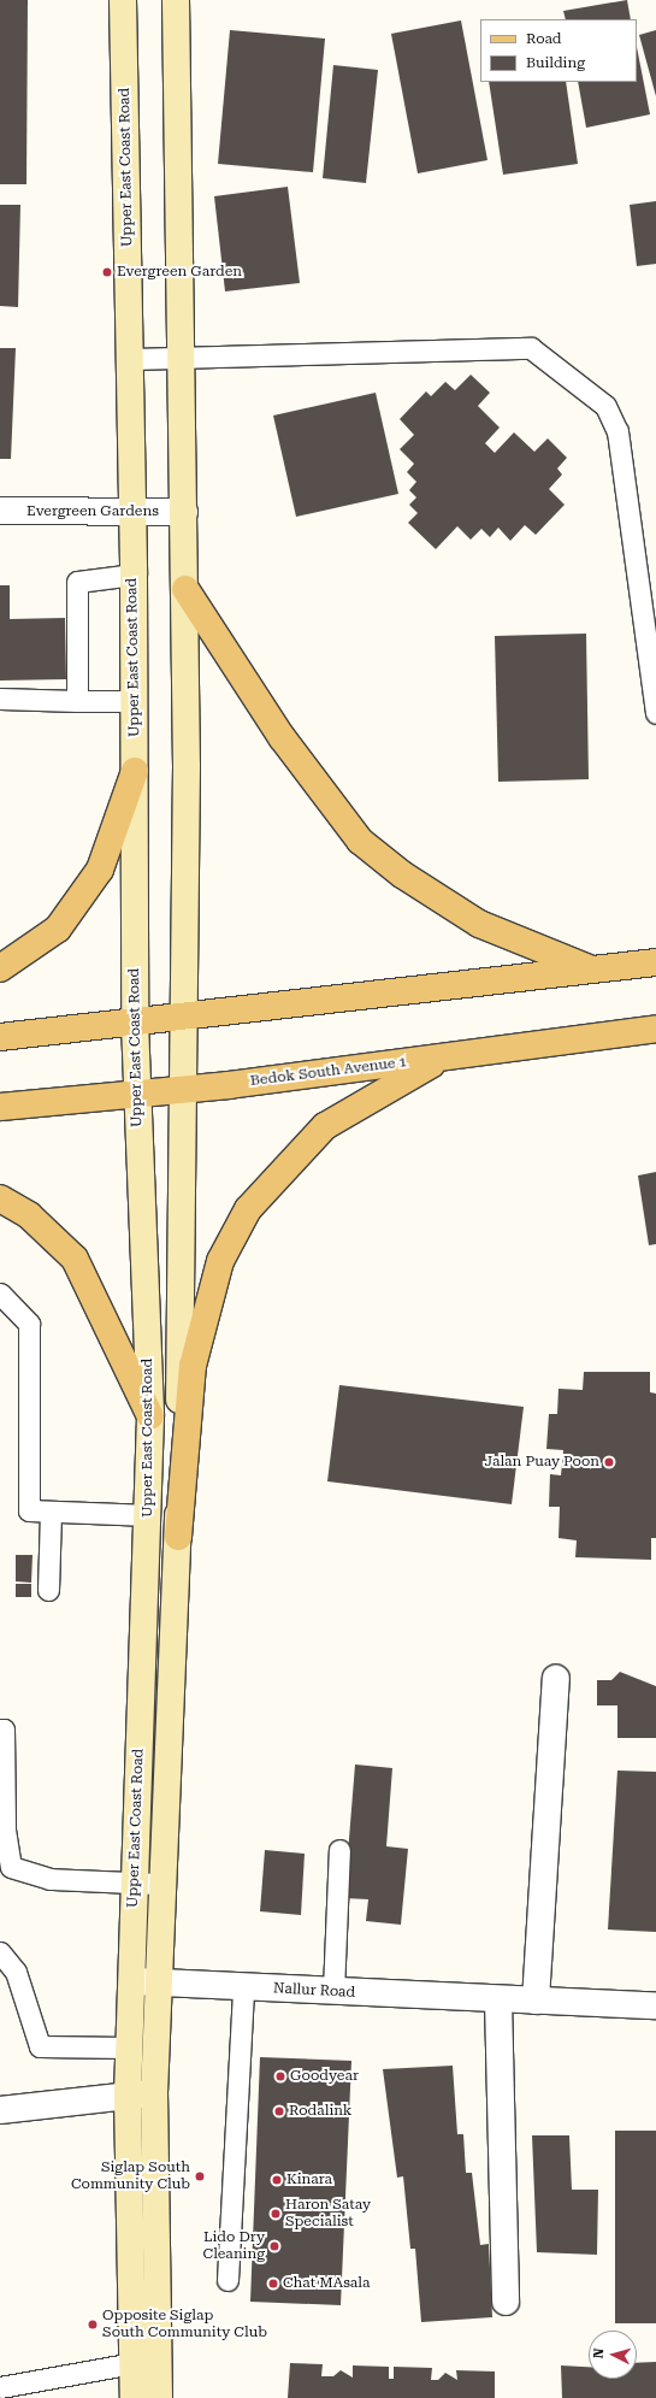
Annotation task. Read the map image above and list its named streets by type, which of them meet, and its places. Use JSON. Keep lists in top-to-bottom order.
{
  "streets": {
    "main road": ["Upper East Coast Road", "Bedok South Avenue 1"],
    "street": ["Evergreen Gardens", "Nallur Road"]
  },
  "crossings": [
    ["Upper East Coast Road", "Evergreen Gardens"],
    ["Upper East Coast Road", "Bedok South Avenue 1"],
    ["Upper East Coast Road", "Nallur Road"]
  ],
  "places": [
    "Evergreen Garden",
    "Jalan Puay Poon",
    "Goodyear",
    "Rodalink",
    "Siglap South Community Club",
    "Kinara",
    "Haron Satay Specialist",
    "Lido Dry Cleaning",
    "Chat MAsala",
    "Opposite Siglap South Community Club"
  ],
  "legend": ["Road", "Building"],
  "north": "left"
}
